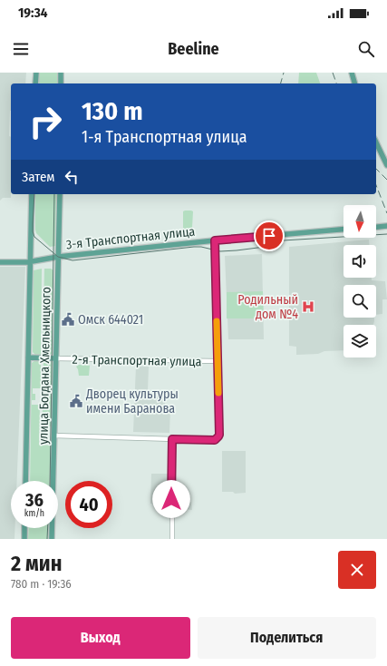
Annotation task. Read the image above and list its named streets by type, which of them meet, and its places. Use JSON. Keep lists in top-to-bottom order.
{
  "streets": {
    "main road": ["3-я Транспортная улица", "улица Богдана Хмельницкого"],
    "street": ["2-я Транспортная улица"]
  },
  "crossings": [
    ["3-я Транспортная улица", "улица Богдана Хмельницкого"],
    ["2-я Транспортная улица", "улица Богдана Хмельницкого"]
  ],
  "places": {
    "hospital": ["Родильный дом №4"],
    "public building": ["Омск 644021", "Дворец культуры имени Баранова"]
  },
  "north": "bottom",
  "page": {
    "status": "19:34",
    "header": "Beeline",
    "turn": ["130 m", "1-я Транспортная улица"],
    "then": "Затем",
    "speed": "36 km/h",
    "limit": "40",
    "heading": ["2 мин", "780 m · 19:36"],
    "buttons": ["Выход", "Поделиться"]
  }
}
